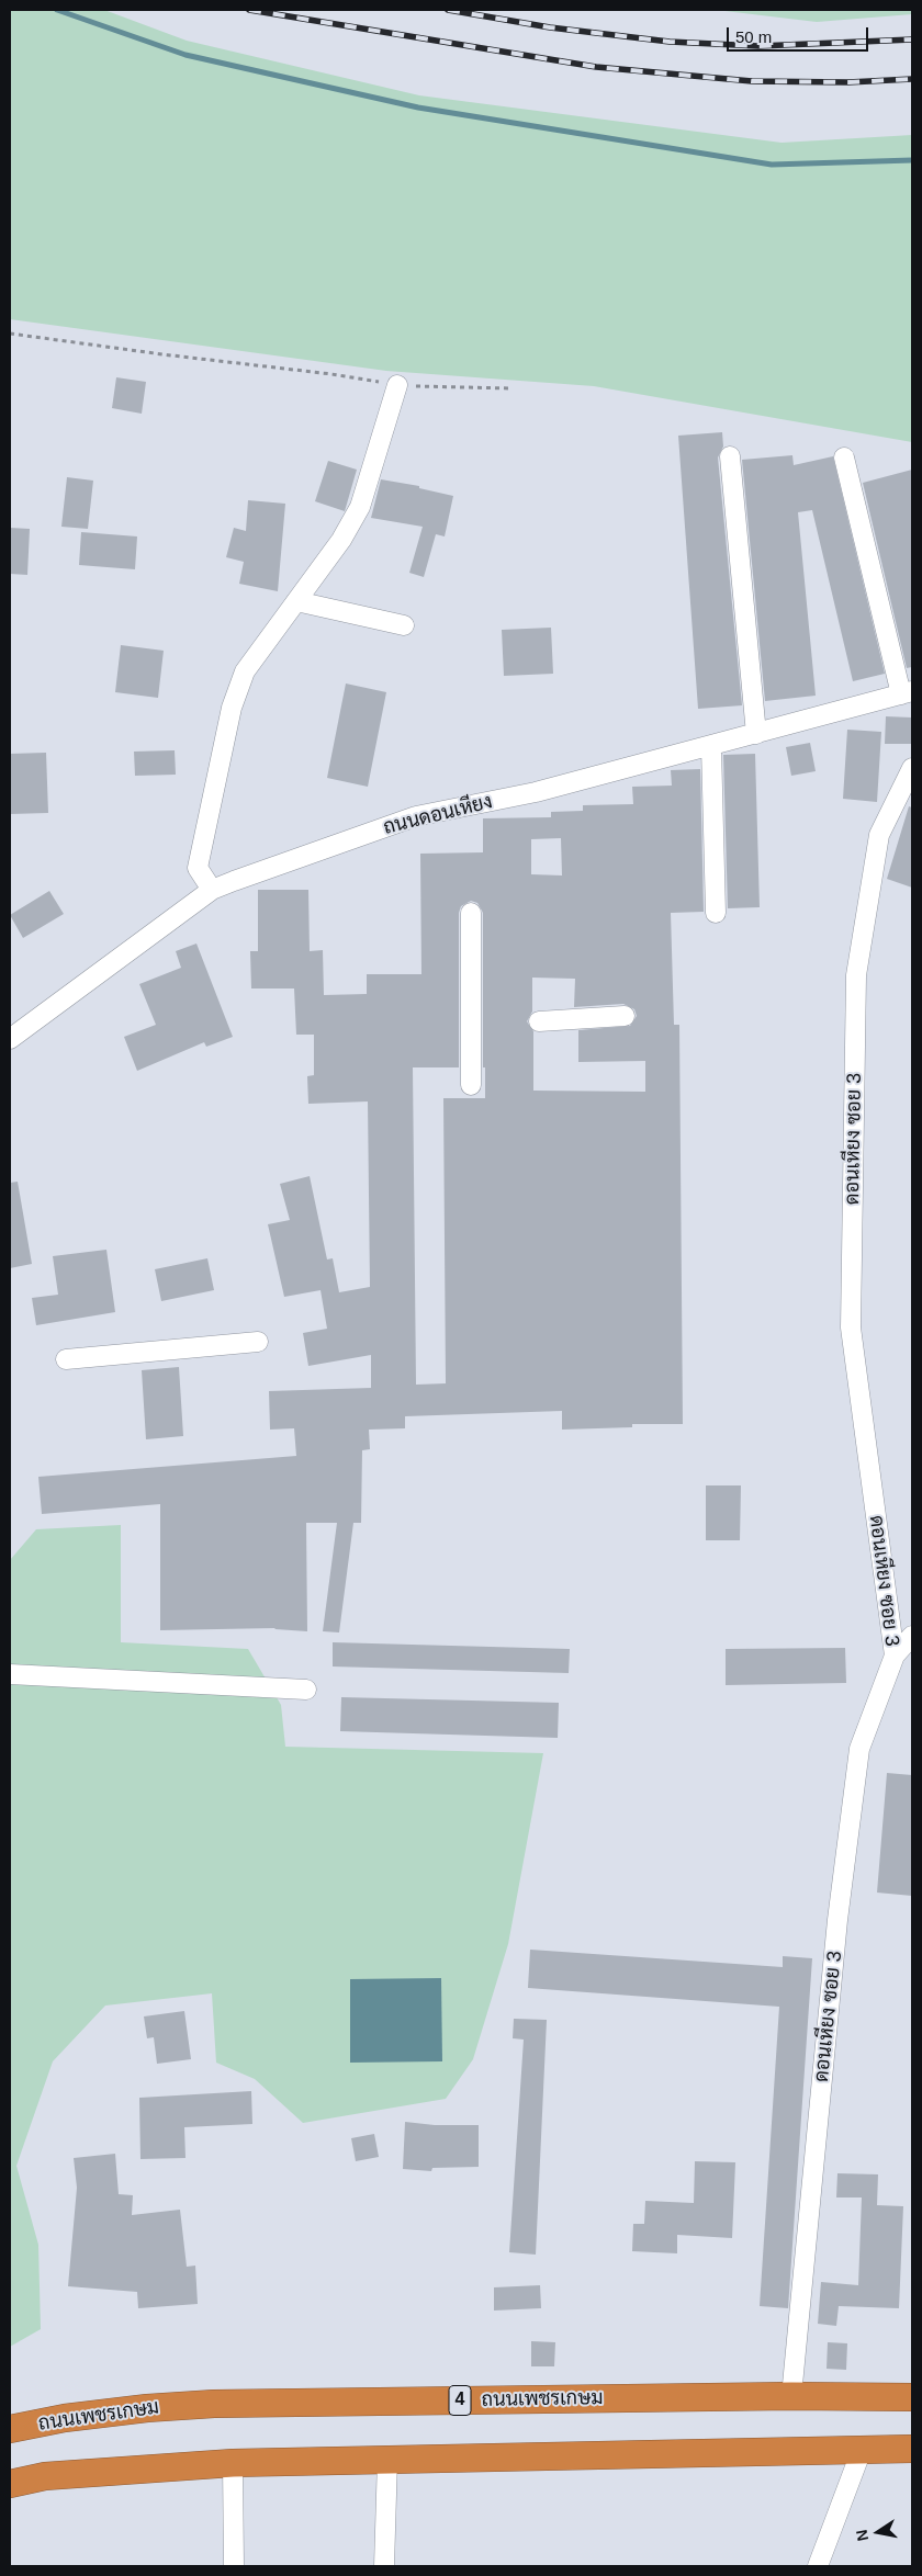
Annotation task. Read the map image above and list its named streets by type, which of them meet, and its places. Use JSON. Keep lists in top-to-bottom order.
{
  "streets": {
    "highway": ["ถนนเพชรเกษม", "4"],
    "street": ["ถนนดอนเหียง", "ดอนเหียง ซอย 3"]
  },
  "crossings": [
    ["ดอนเหียง ซอย 3", "ถนนเพชรเกษม"]
  ],
  "scale_bar": "50 m",
  "north": "left"
}
